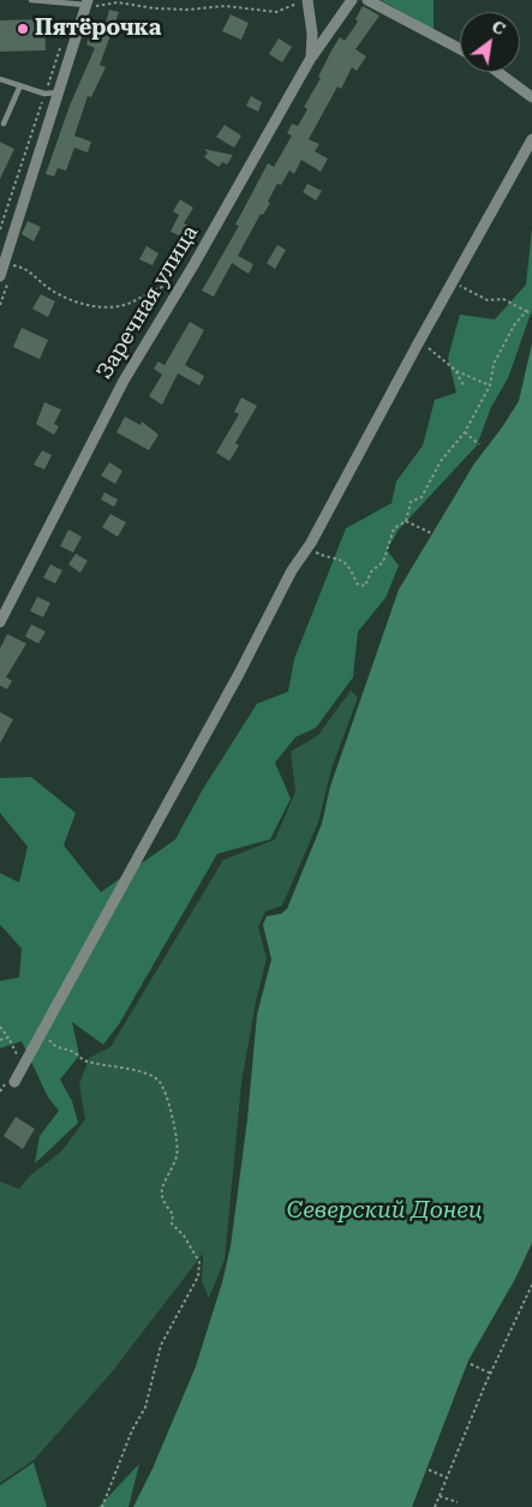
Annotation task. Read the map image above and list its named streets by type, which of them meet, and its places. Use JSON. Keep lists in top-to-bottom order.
{
  "streets": {
    "street": ["Заречная улица"]
  },
  "water": ["Северский Донец"],
  "places": ["Пятёрочка"],
  "north": "top right"
}
